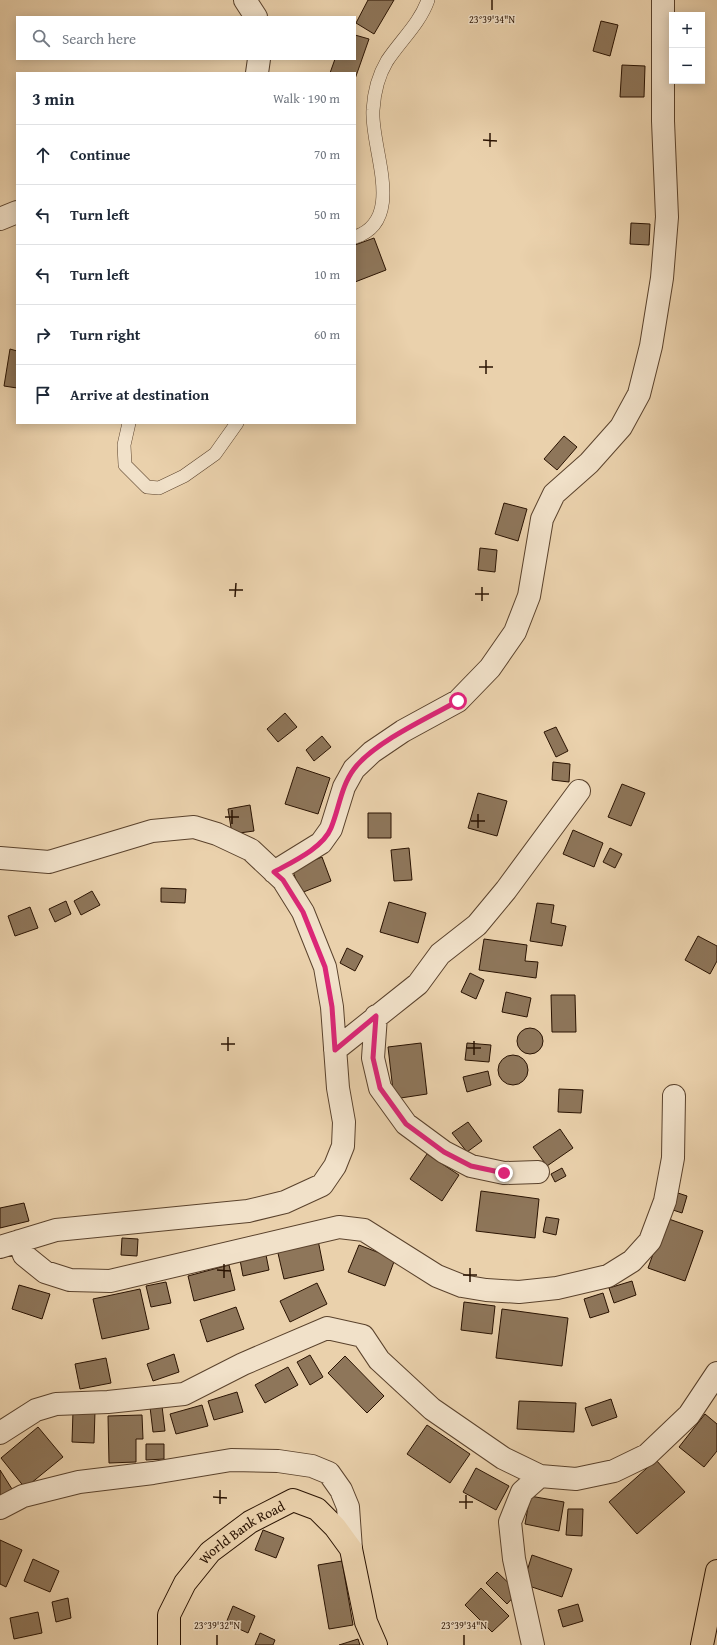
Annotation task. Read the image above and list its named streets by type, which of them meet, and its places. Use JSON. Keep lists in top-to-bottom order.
{
  "streets": {
    "main road": ["World Bank Road"]
  },
  "page": {
    "map_buttons": ["+", "−"],
    "search": "Search here",
    "heading": ["3 min", "Walk · 190 m"],
    "list": [
      ["Continue", "70 m"],
      ["Turn left", "50 m"],
      ["Turn left", "10 m"],
      ["Turn right", "60 m"],
      "Arrive at destination"
    ]
  },
  "coordinates": ["23°39'34\"N", "23°39'32\"N"]
}
